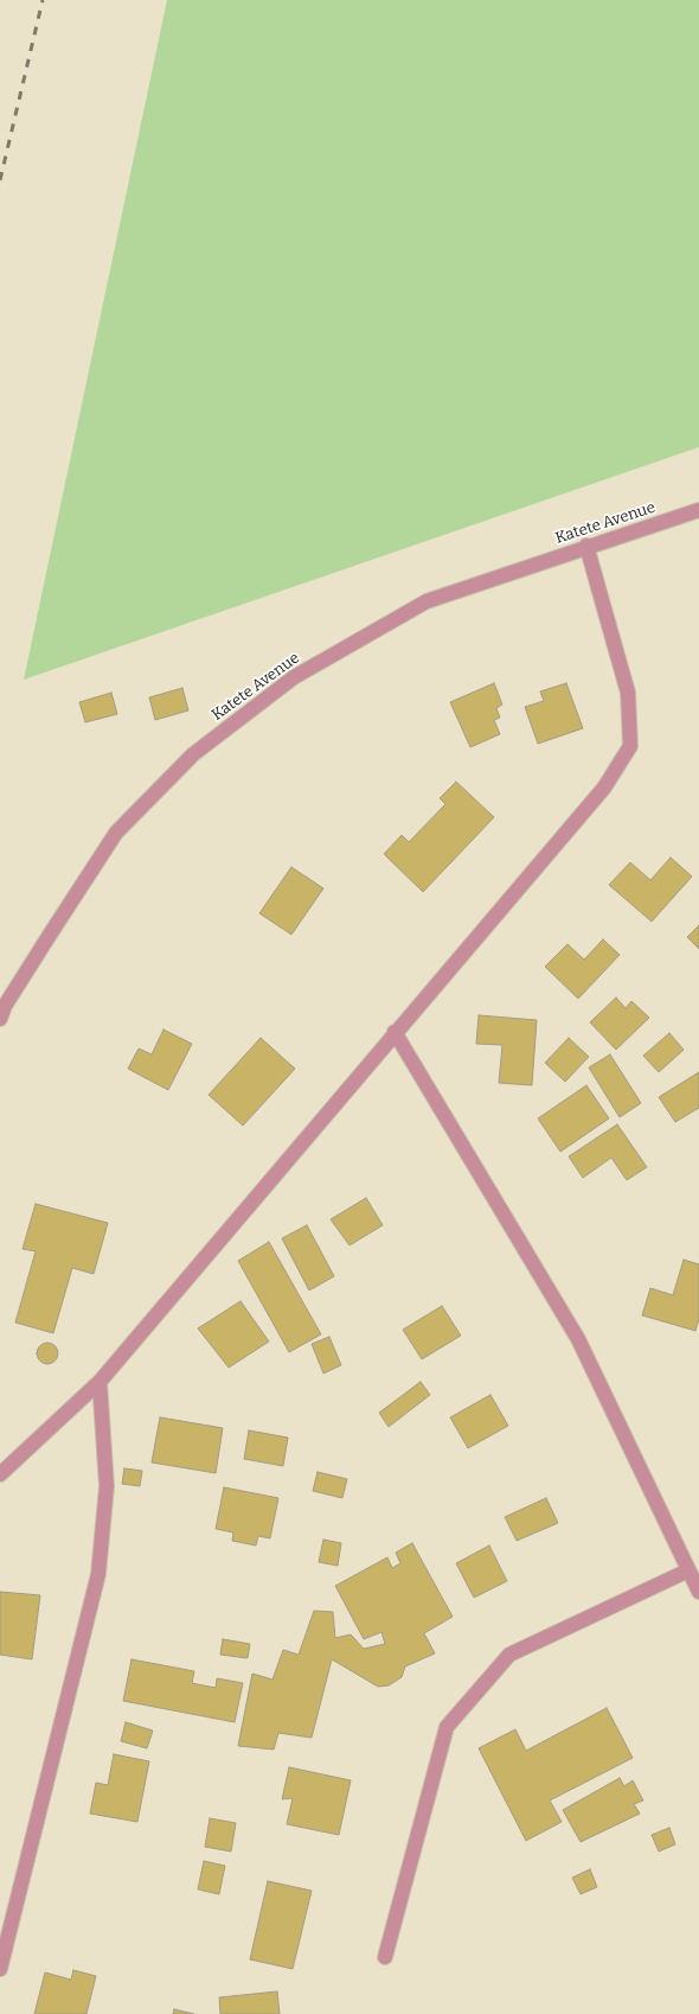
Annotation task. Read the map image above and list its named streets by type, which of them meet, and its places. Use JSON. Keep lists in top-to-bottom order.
{
  "streets": {
    "street": ["Katete Avenue"]
  }
}
